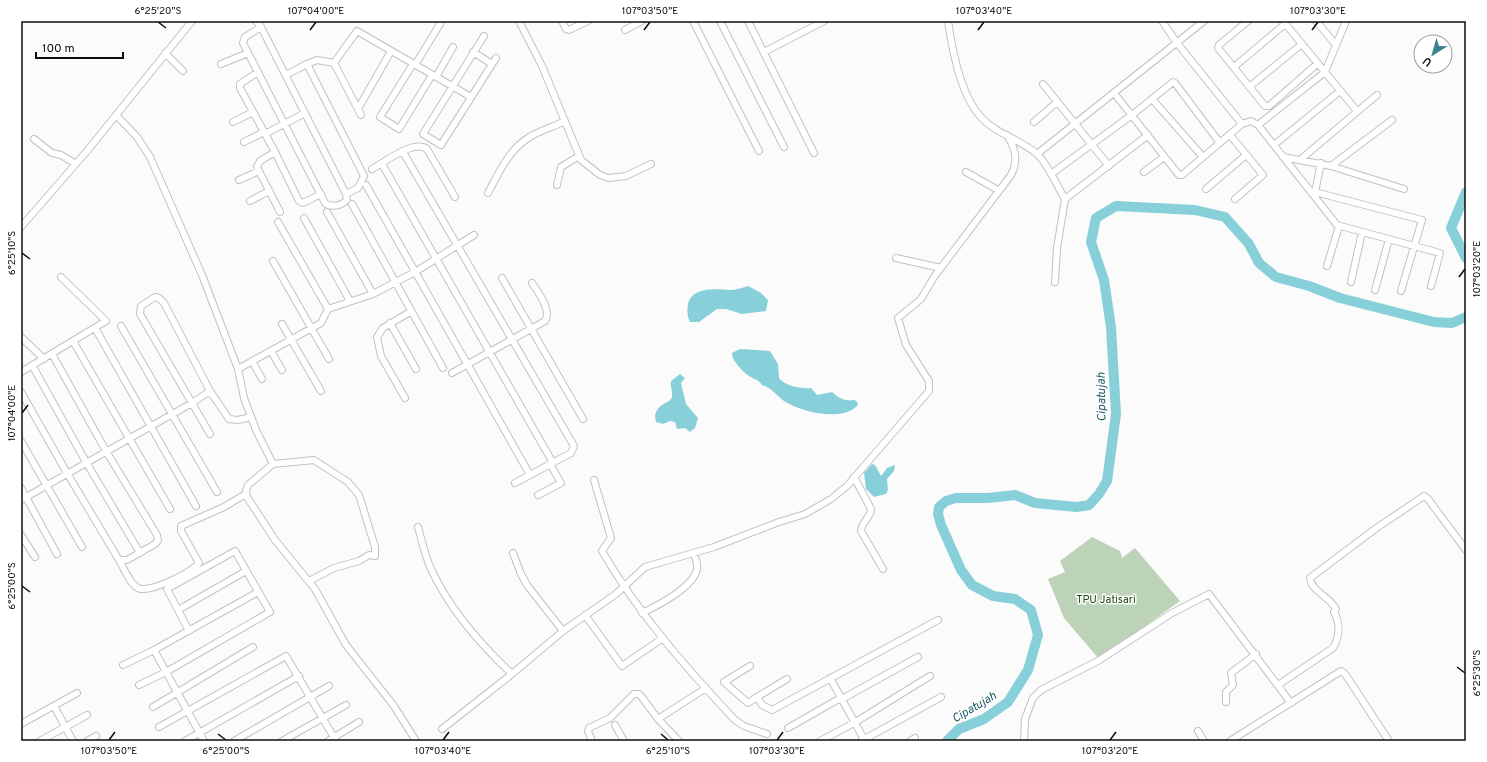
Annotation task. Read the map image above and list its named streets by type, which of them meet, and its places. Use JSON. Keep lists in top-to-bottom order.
{
  "water": ["Cipatujah"],
  "parks": ["TPU Jatisari"],
  "scale_bar": "100 m",
  "north": "bottom left",
  "coordinates": [
    "6°25'20\"S",
    "107°04'00\"E",
    "107°03'50\"E",
    "107°03'40\"E",
    "107°03'30\"E",
    "6°25'10\"S",
    "107°03'20\"E",
    "6°25'00\"S",
    "6°25'30\"S"
  ]
}
